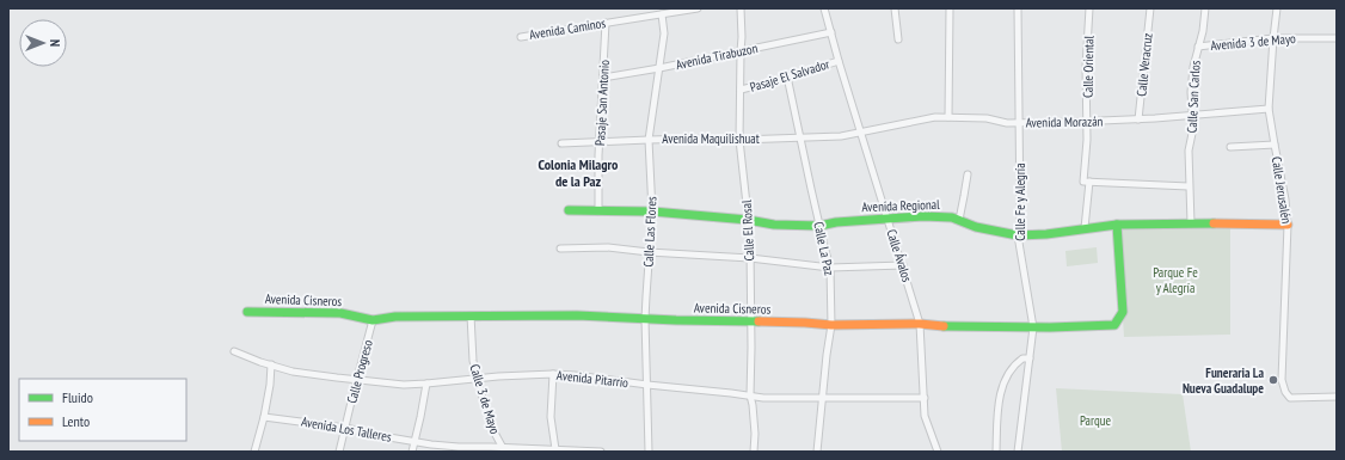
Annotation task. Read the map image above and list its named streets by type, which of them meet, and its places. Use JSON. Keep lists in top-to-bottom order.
{
  "streets": {
    "street": [
      "Avenida Caminos",
      "Avenida 3 de Mayo",
      "Avenida Tirabuzon",
      "Calle Veracruz",
      "Calle Oriental",
      "Pasaje El Salvador",
      "Calle San Carlos",
      "Pasaje San Antonio",
      "Avenida Morazán",
      "Avenida Maquilishuat",
      "Calle Jerusalén",
      "Calle Fe y Alegría",
      "Avenida Regional",
      "Calle El Rosal",
      "Calle Las Flores",
      "Calle La Paz",
      "Calle Ávalos",
      "Avenida Cisneros",
      "Calle Progreso",
      "Avenida Pitarrio",
      "Calle 3 de Mayo",
      "Avenida Los Talleres"
    ]
  },
  "crossings": [
    ["Avenida Caminos", "Pasaje San Antonio"],
    ["Avenida Caminos", "Calle Las Flores"],
    ["Avenida 3 de Mayo", "Calle San Carlos"],
    ["Avenida 3 de Mayo", "Calle Jerusalén"],
    ["Avenida Tirabuzon", "Pasaje San Antonio"],
    ["Avenida Tirabuzon", "Calle El Rosal"],
    ["Avenida Tirabuzon", "Calle Las Flores"],
    ["Avenida Tirabuzon", "Calle Ávalos"],
    ["Calle Veracruz", "Avenida Morazán"],
    ["Calle Oriental", "Avenida Morazán"],
    ["Calle Oriental", "Avenida Regional"],
    ["Pasaje El Salvador", "Calle El Rosal"],
    ["Pasaje El Salvador", "Calle La Paz"],
    ["Pasaje El Salvador", "Calle Ávalos"],
    ["Calle San Carlos", "Avenida Morazán"],
    ["Calle San Carlos", "Avenida Regional"],
    ["Pasaje San Antonio", "Avenida Maquilishuat"],
    ["Pasaje San Antonio", "Avenida Regional"],
    ["Avenida Morazán", "Avenida Maquilishuat"],
    ["Avenida Morazán", "Calle Jerusalén"],
    ["Avenida Morazán", "Calle Fe y Alegría"],
    ["Avenida Morazán", "Calle Ávalos"],
    ["Avenida Maquilishuat", "Calle El Rosal"],
    ["Avenida Maquilishuat", "Calle Las Flores"],
    ["Avenida Maquilishuat", "Calle La Paz"],
    ["Avenida Maquilishuat", "Calle Ávalos"],
    ["Calle Jerusalén", "Avenida Regional"],
    ["Calle Fe y Alegría", "Avenida Regional"],
    ["Calle Fe y Alegría", "Avenida Cisneros"],
    ["Avenida Regional", "Calle El Rosal"],
    ["Avenida Regional", "Calle Las Flores"],
    ["Avenida Regional", "Calle La Paz"],
    ["Avenida Regional", "Calle Ávalos"],
    ["Avenida Regional", "Avenida Cisneros"],
    ["Calle El Rosal", "Avenida Cisneros"],
    ["Calle El Rosal", "Avenida Pitarrio"],
    ["Calle Las Flores", "Avenida Cisneros"],
    ["Calle Las Flores", "Avenida Pitarrio"],
    ["Calle La Paz", "Avenida Cisneros"],
    ["Calle La Paz", "Avenida Pitarrio"],
    ["Calle Ávalos", "Avenida Cisneros"],
    ["Calle Ávalos", "Avenida Pitarrio"],
    ["Avenida Cisneros", "Calle Progreso"],
    ["Avenida Cisneros", "Calle 3 de Mayo"],
    ["Calle Progreso", "Avenida Pitarrio"],
    ["Calle Progreso", "Avenida Los Talleres"],
    ["Avenida Pitarrio", "Calle 3 de Mayo"],
    ["Calle 3 de Mayo", "Avenida Los Talleres"]
  ],
  "districts": ["Colonia Milagro de la Paz"],
  "parks": ["Parque Fe y Alegría", "Parque"],
  "places": ["Funeraria La Nueva Guadalupe"],
  "legend": ["Fluido", "Lento"],
  "north": "right"
}
